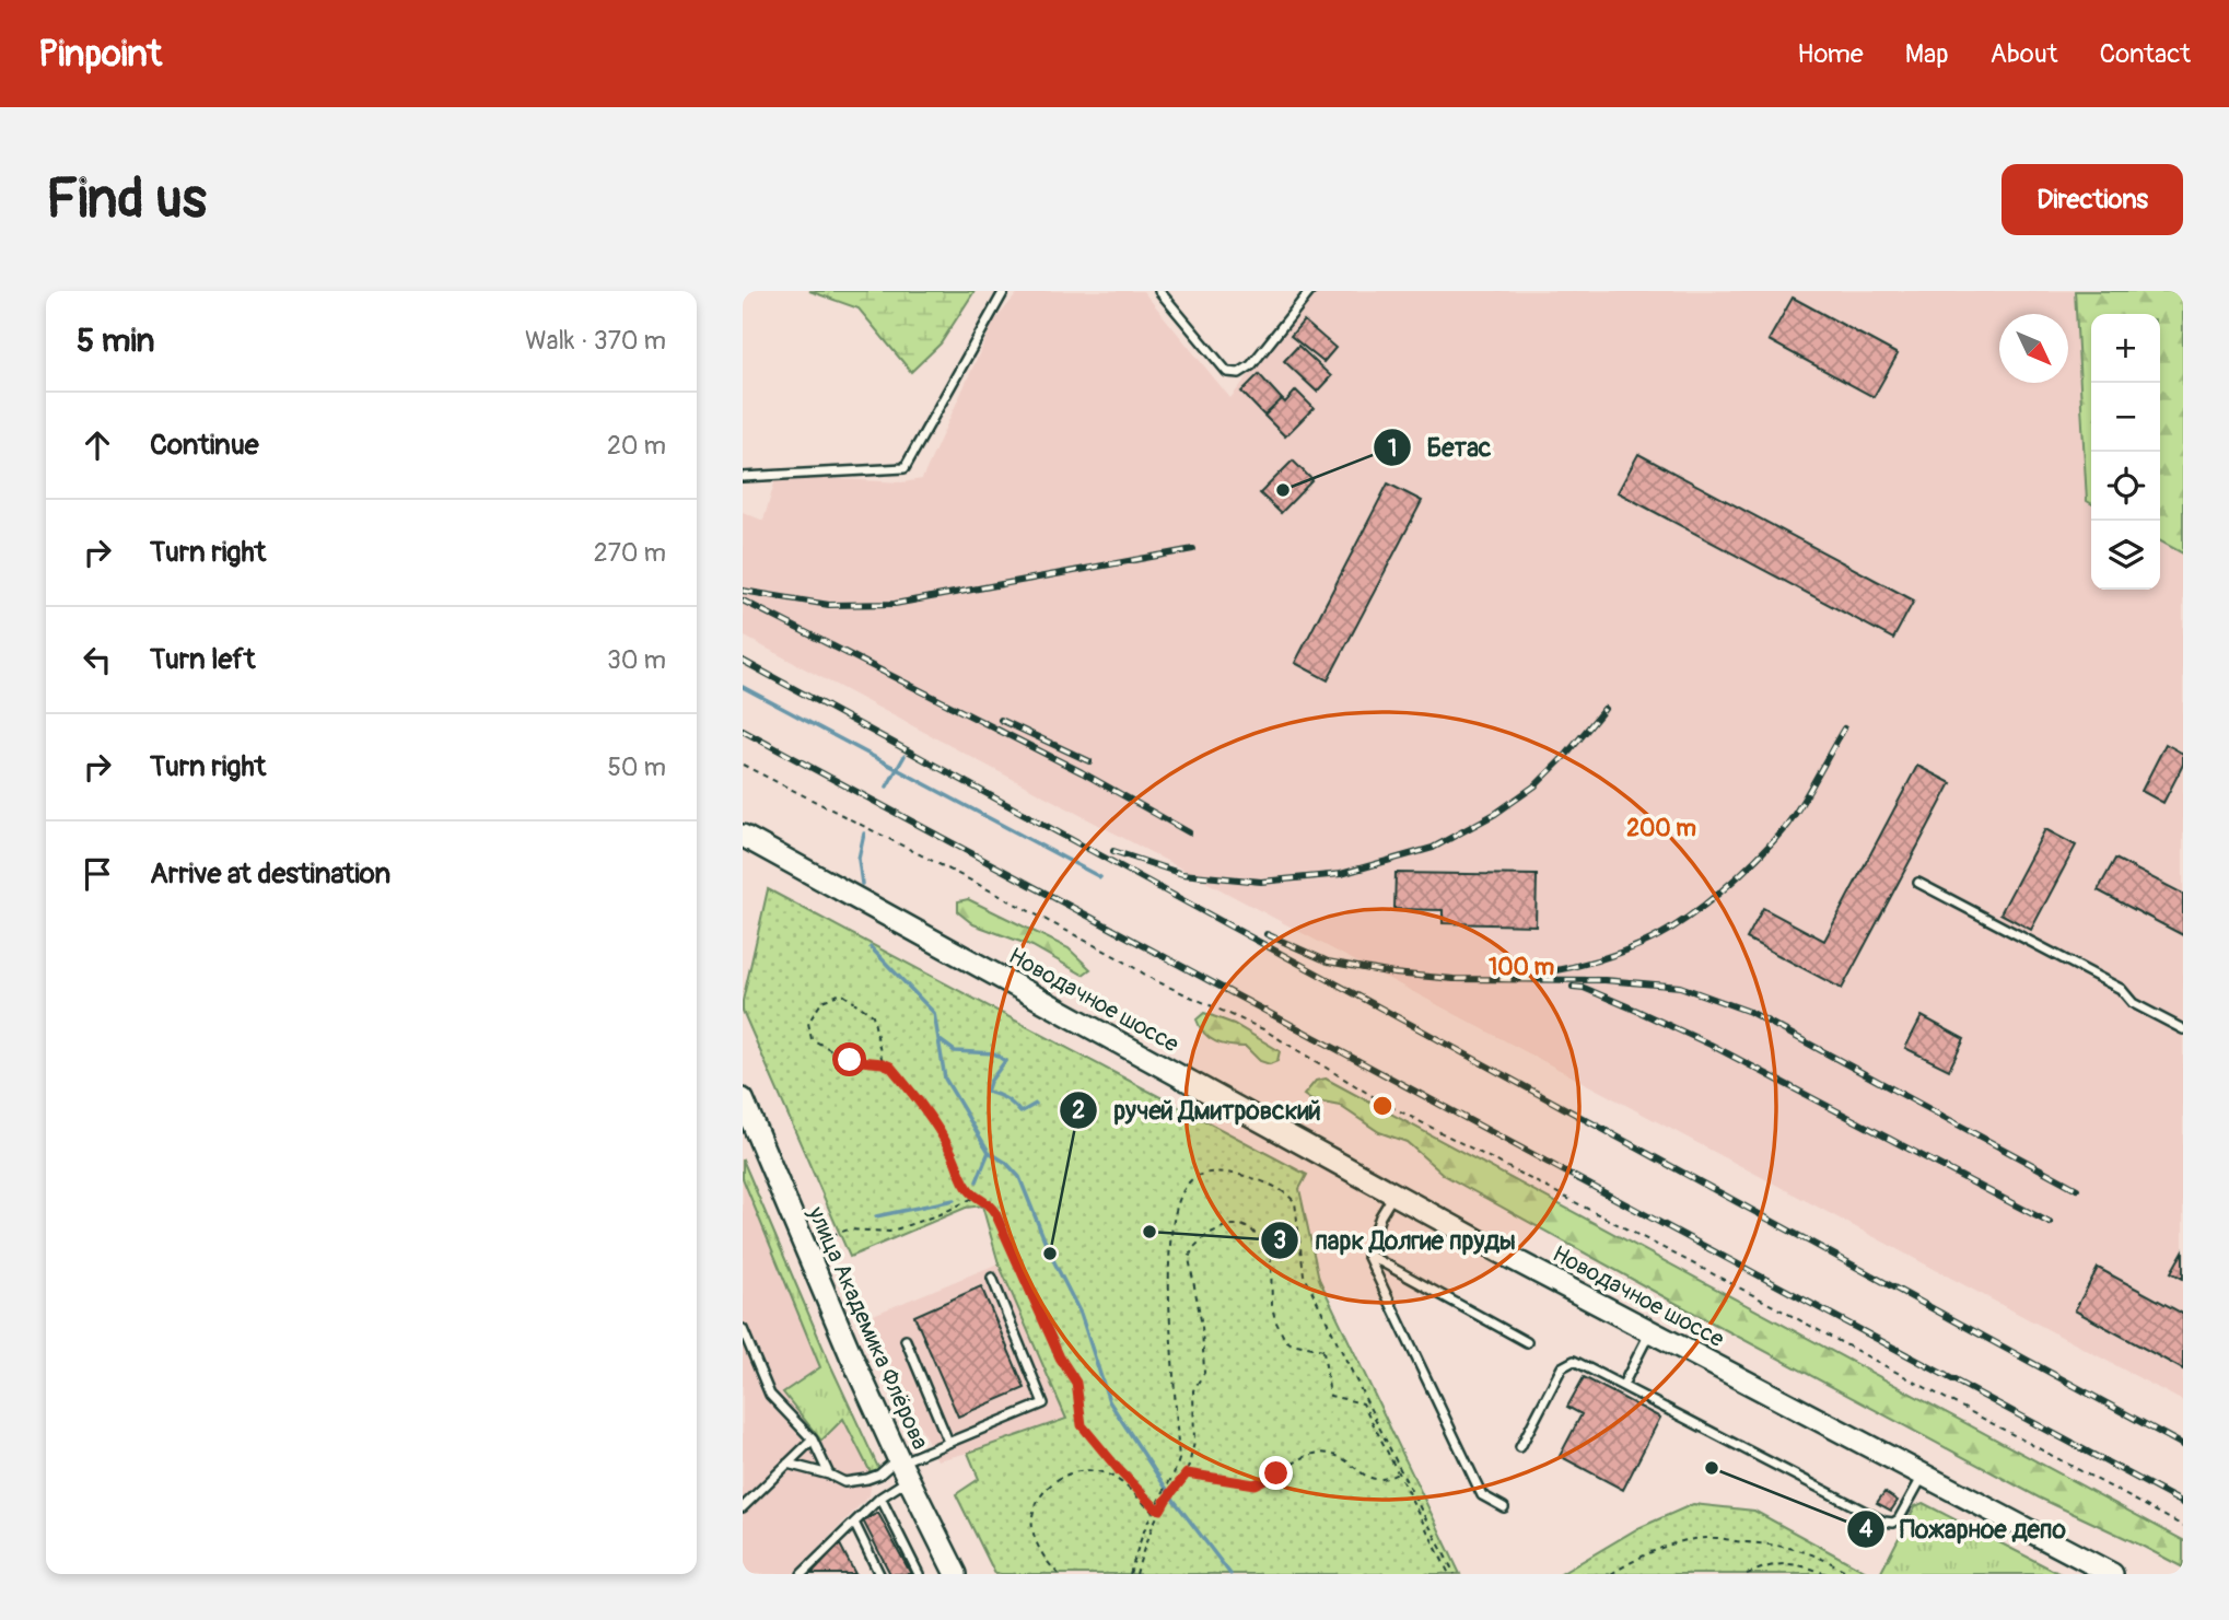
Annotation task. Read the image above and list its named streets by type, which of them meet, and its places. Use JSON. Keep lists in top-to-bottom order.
{
  "streets": {
    "street": ["Новодачное шоссе", "улица Академика Флёрова"]
  },
  "places": [
    "Бетас",
    "парк Долгие пруды",
    "ручей Дмитровский",
    "Пожарное депо"
  ],
  "north": "bottom right",
  "page": {
    "header": "Pinpoint",
    "nav": [
      "Home",
      "Map",
      "About",
      "Contact"
    ],
    "buttons": "Directions",
    "title": "Find us",
    "heading": ["5 min", "Walk · 370 m"],
    "map_buttons": ["+", "−"],
    "list": [
      ["Continue", "20 m"],
      ["Turn right", "270 m"],
      ["Turn left", "30 m"],
      ["Turn right", "50 m"],
      "Arrive at destination"
    ]
  },
  "rings": ["200 m", "100 m"]
}
